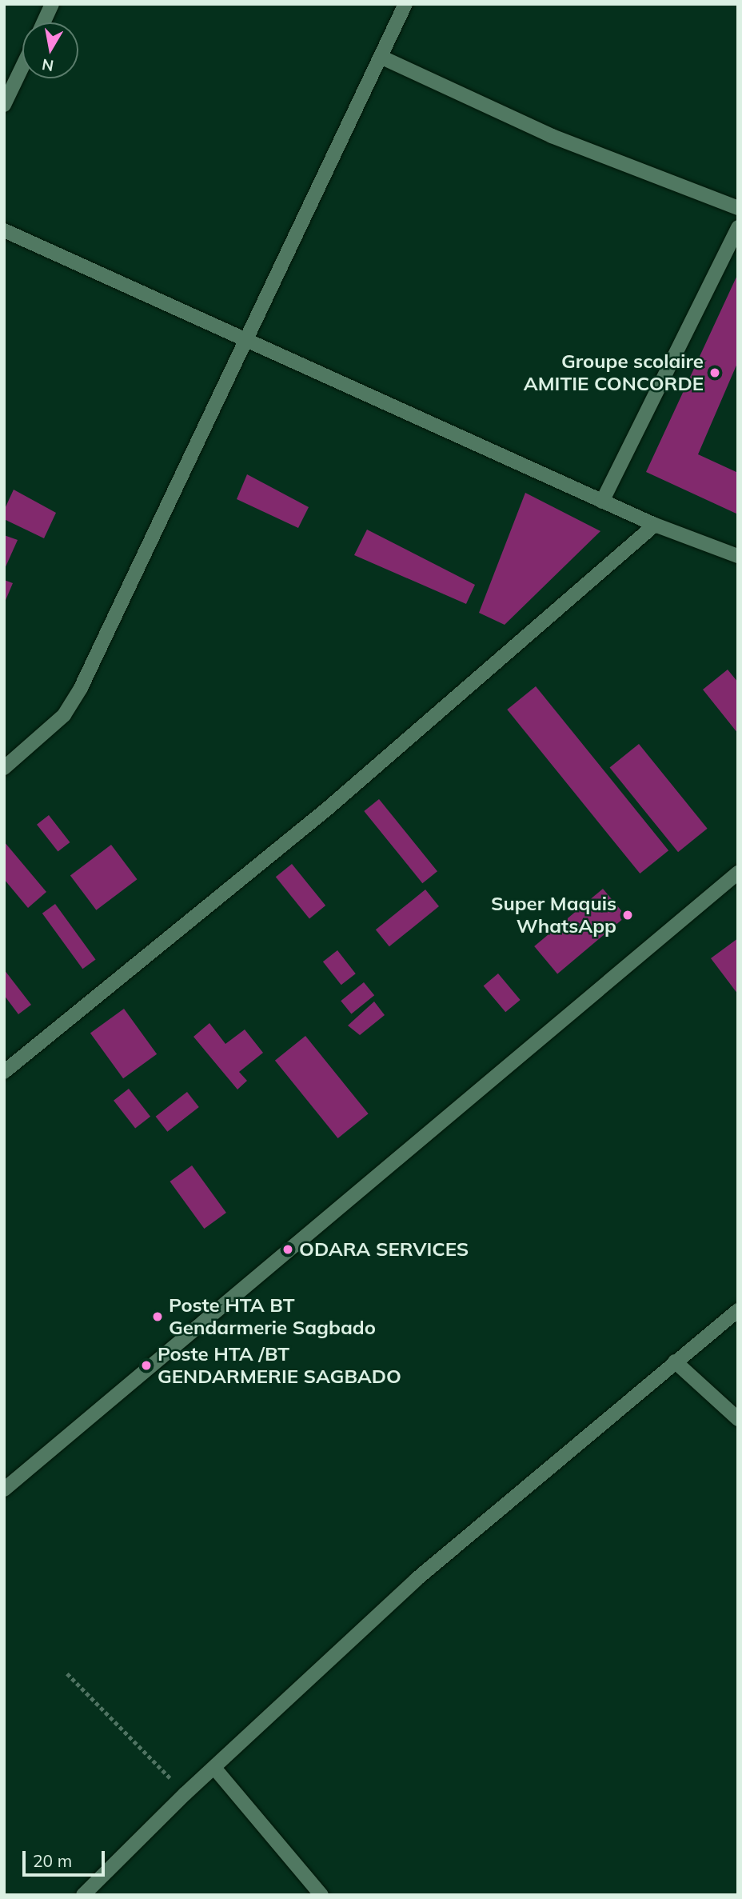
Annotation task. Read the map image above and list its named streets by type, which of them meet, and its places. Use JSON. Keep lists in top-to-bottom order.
{
  "places": [
    "Groupe scolaire AMITIE CONCORDE",
    "Super Maquis WhatsApp",
    "ODARA SERVICES",
    "Poste HTA BT Gendarmerie Sagbado",
    "Poste HTA /BT GENDARMERIE SAGBADO"
  ],
  "scale_bar": "20 m",
  "north": "bottom"
}
